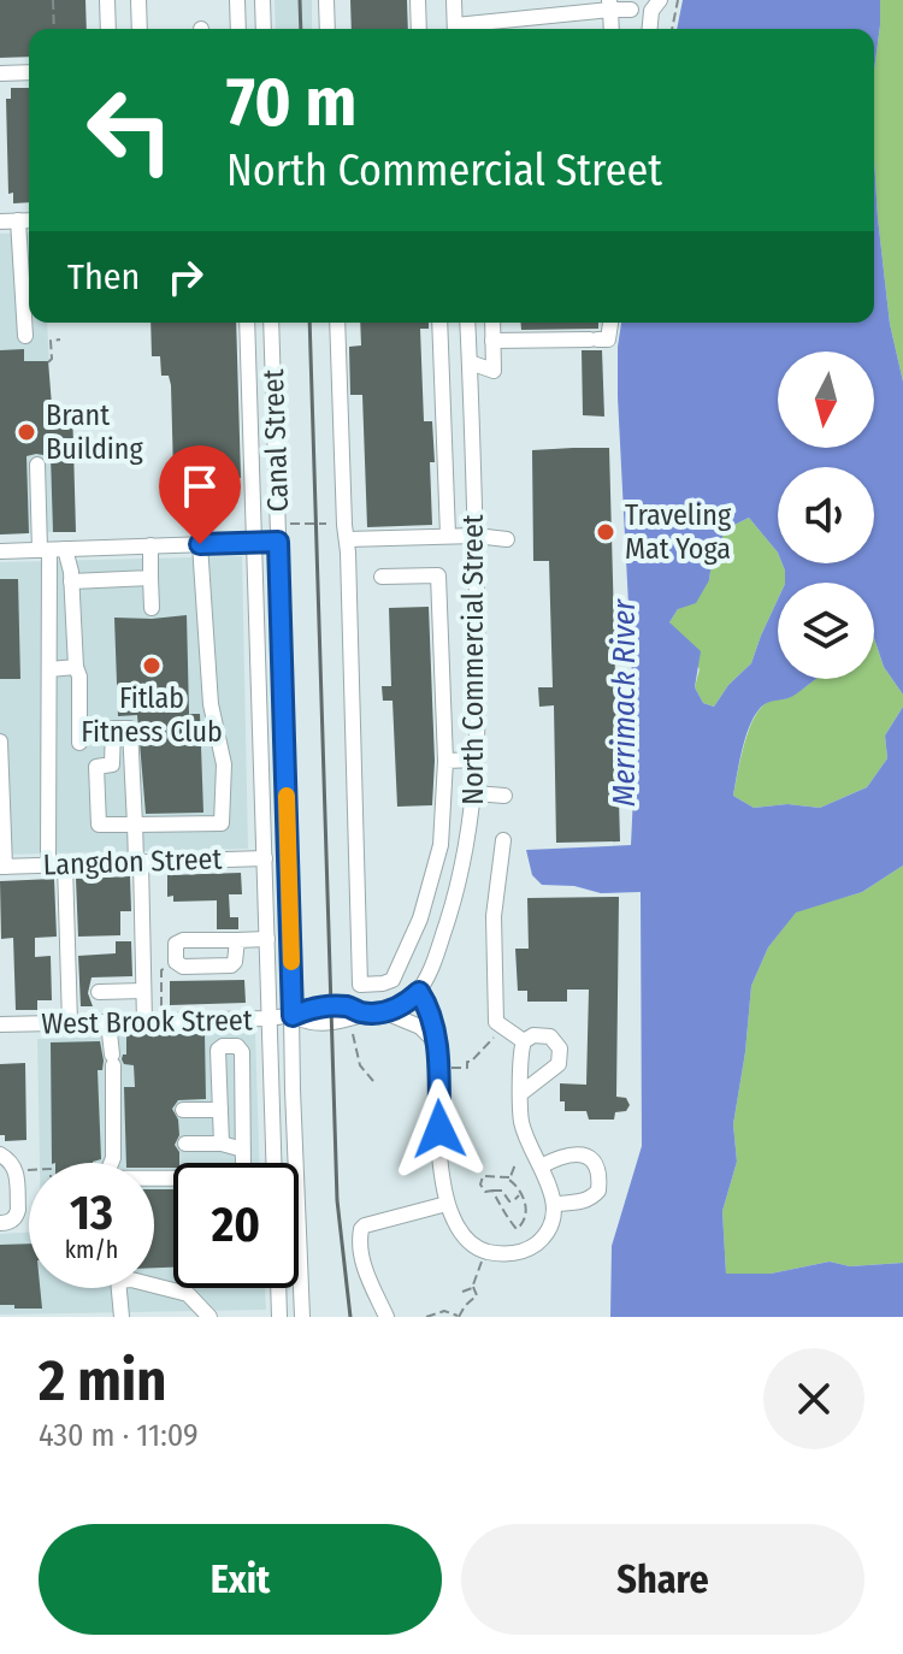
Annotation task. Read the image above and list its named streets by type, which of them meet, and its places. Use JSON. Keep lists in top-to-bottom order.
{
  "streets": {
    "street": [
      "Canal Street",
      "North Commercial Street",
      "Langdon Street",
      "West Brook Street"
    ]
  },
  "crossings": [
    ["Canal Street", "Langdon Street"],
    ["Canal Street", "West Brook Street"]
  ],
  "water": ["Merrimack River"],
  "places": ["Brant Building", "Traveling Mat Yoga", "Fitlab Fitness Club"],
  "north": "bottom",
  "page": {
    "turn": ["70 m", "North Commercial Street"],
    "then": "Then",
    "speed": "13 km/h",
    "limit": "20",
    "heading": ["2 min", "430 m · 11:09"],
    "buttons": ["Exit", "Share"]
  }
}
